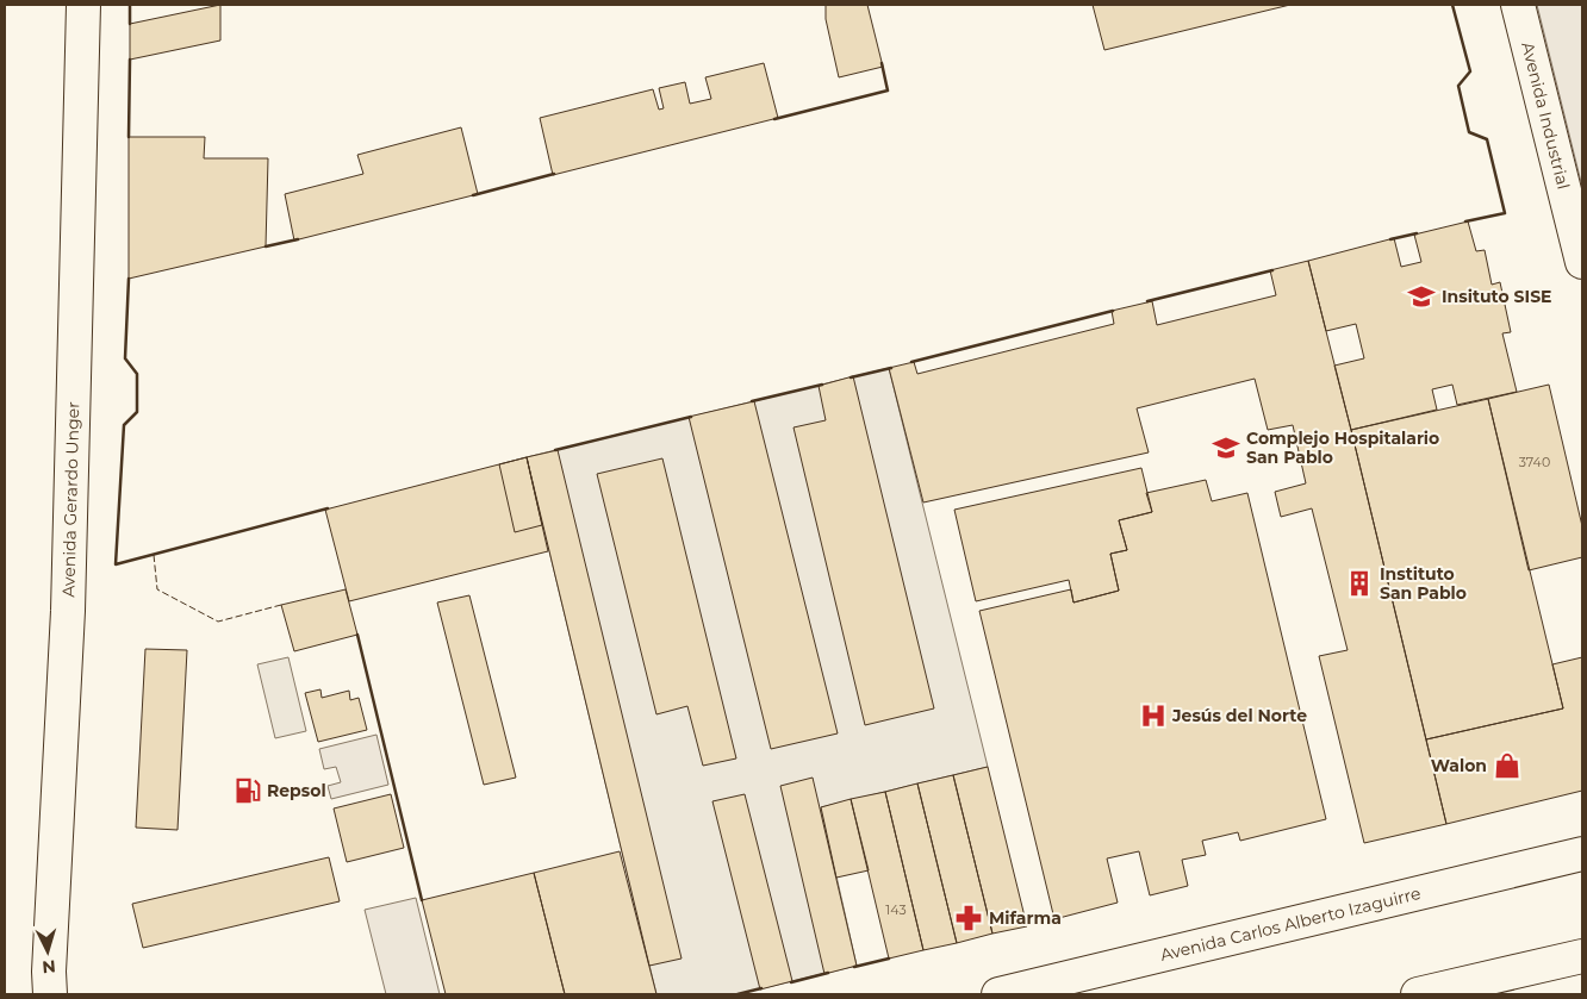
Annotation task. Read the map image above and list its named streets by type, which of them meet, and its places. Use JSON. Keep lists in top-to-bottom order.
{
  "streets": {
    "main road": ["Avenida Industrial", "Avenida Gerardo Unger", "Avenida Carlos Alberto Izaguirre"]
  },
  "places": {
    "school or university": ["Insituto SISE", "Complejo Hospitalario San Pablo"],
    "building": ["Instituto San Pablo"],
    "hospital": ["Jesús del Norte"],
    "shop": ["Walon"],
    "fuel station": ["Repsol"],
    "pharmacy": ["Mifarma"]
  },
  "house_numbers": ["3740", "143"],
  "north": "bottom"
}
